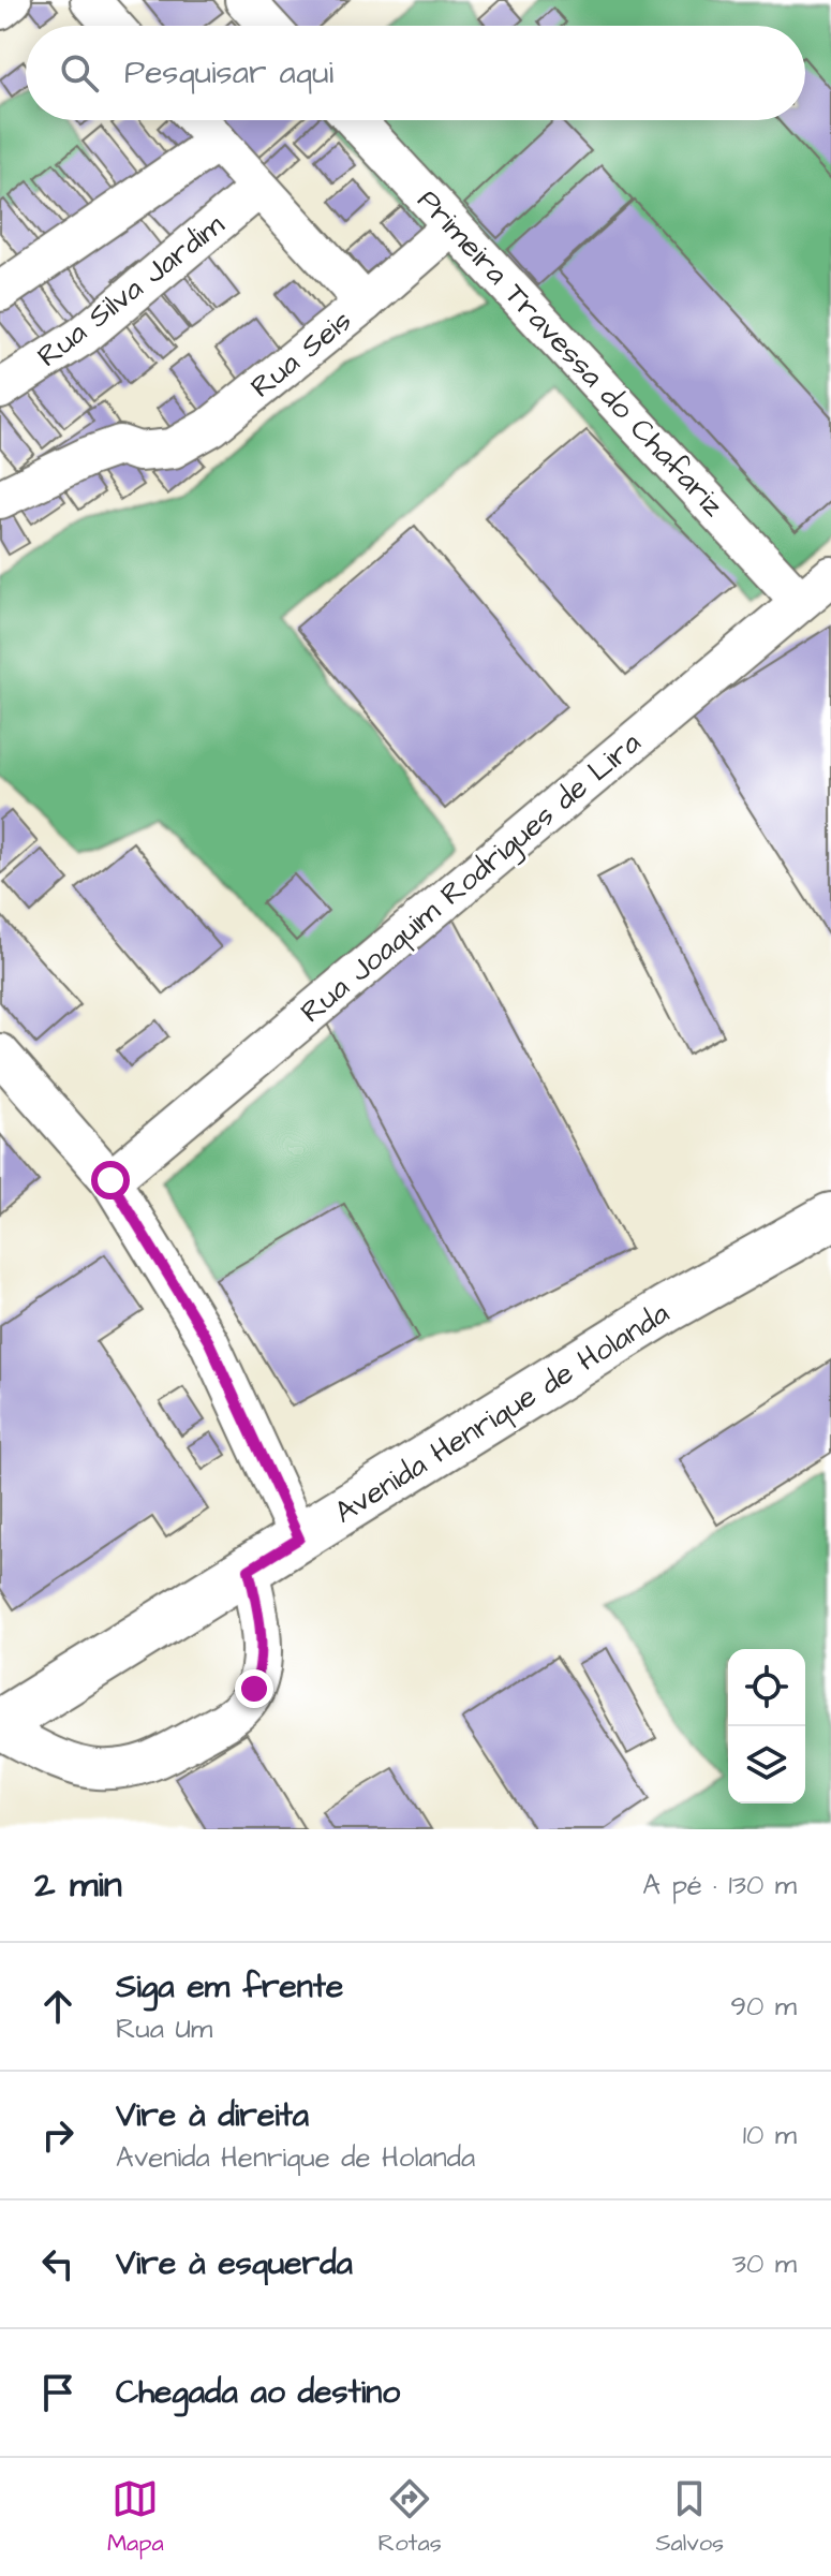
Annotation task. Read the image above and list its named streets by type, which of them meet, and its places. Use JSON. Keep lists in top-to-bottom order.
{
  "streets": {
    "main road": ["Avenida Henrique de Holanda"],
    "street": [
      "Rua Silva Jardim",
      "Primeira Travessa do Chafariz",
      "Rua Seis",
      "Rua Joaquim Rodrigues de Lira"
    ]
  },
  "crossings": [
    ["Rua Silva Jardim", "Rua Seis"],
    ["Primeira Travessa do Chafariz", "Rua Joaquim Rodrigues de Lira"]
  ],
  "page": {
    "search": "Pesquisar aqui",
    "heading": ["2 min", "A pé · 130 m"],
    "list": [
      ["Siga em frente", "Rua Um", "90 m"],
      ["Vire à direita", "Avenida Henrique de Holanda", "10 m"],
      ["Vire à esquerda", "30 m"],
      "Chegada ao destino"
    ],
    "nav": ["Mapa", "Rotas", "Salvos"]
  }
}
